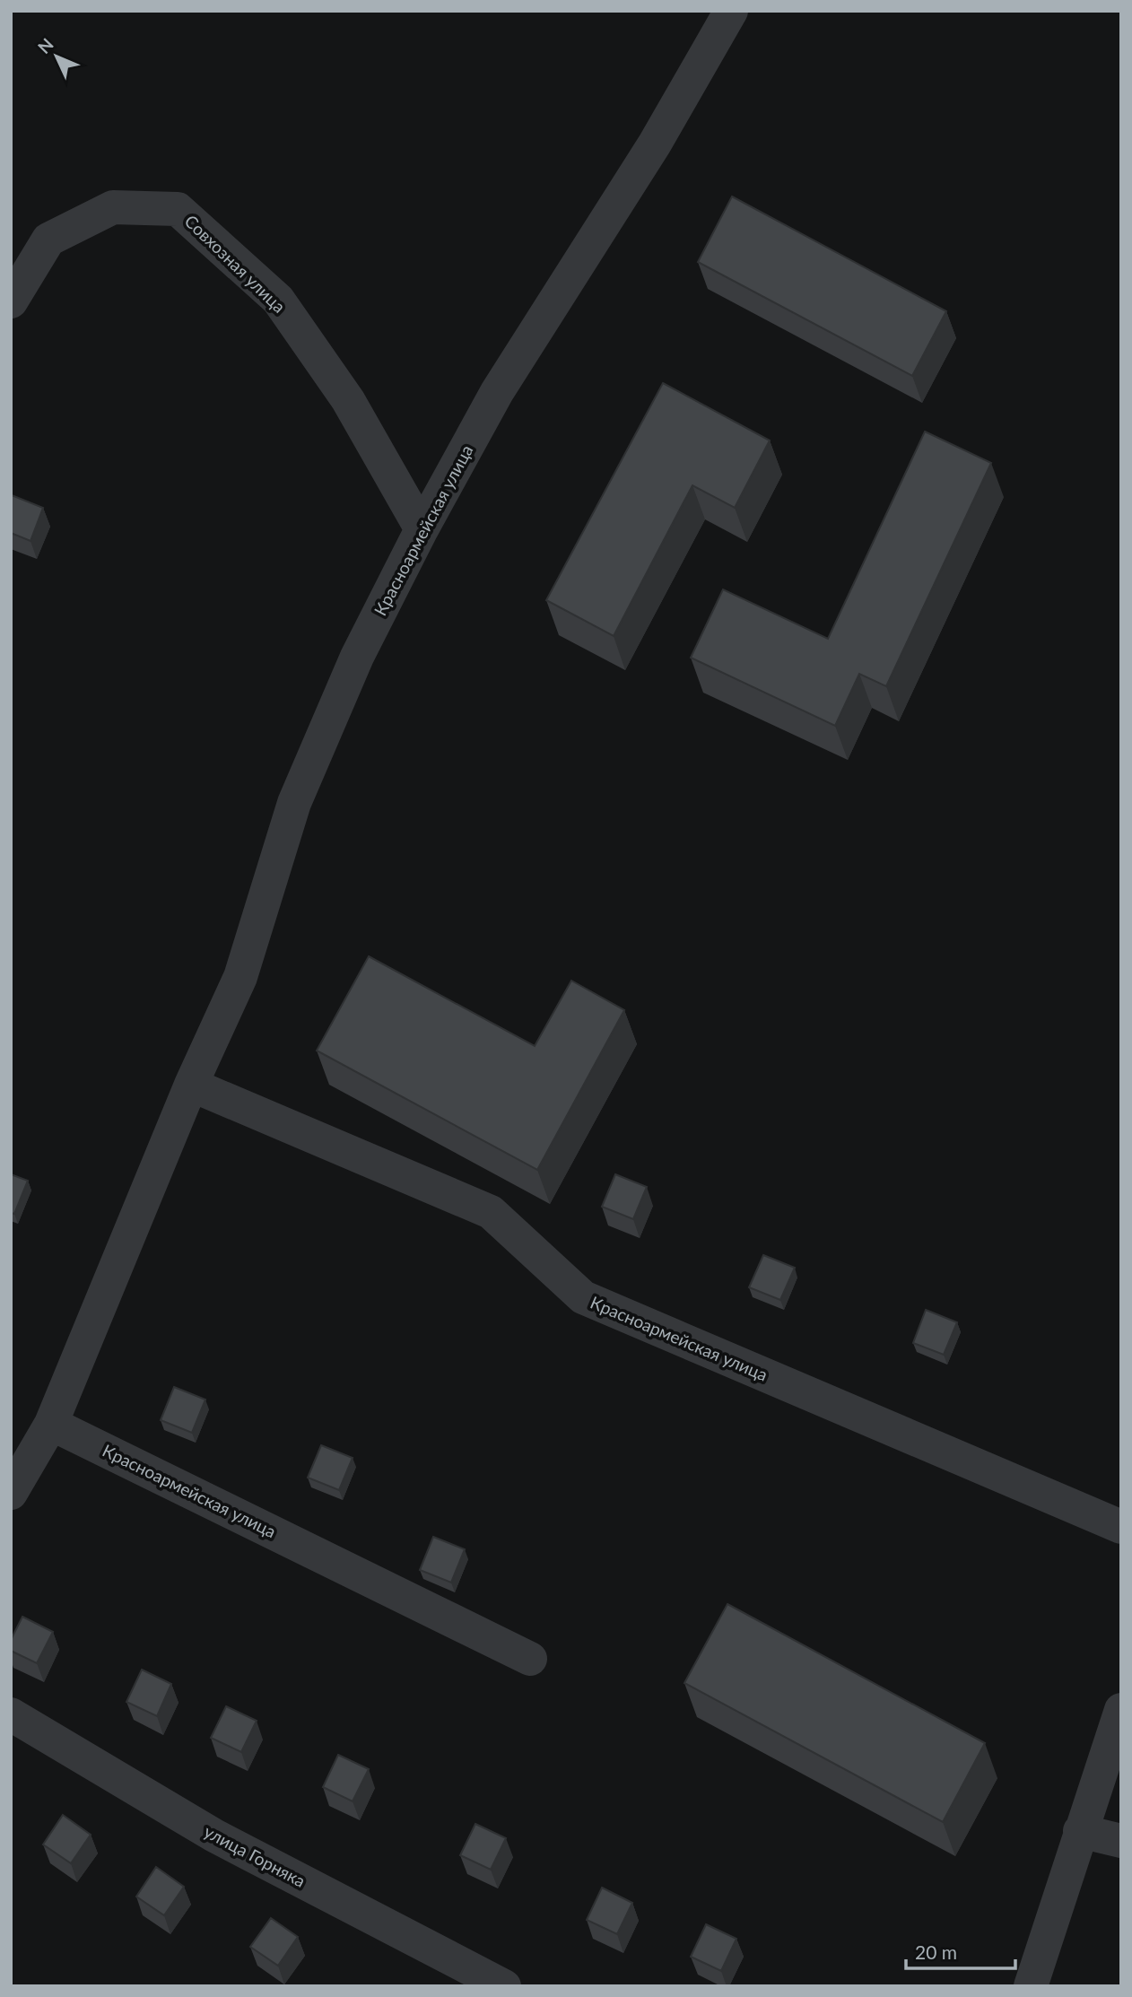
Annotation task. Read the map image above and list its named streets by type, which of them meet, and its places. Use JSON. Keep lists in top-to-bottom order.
{
  "streets": {
    "street": ["Совхозная улица", "Красноармейская улица", "улица Горняка"]
  },
  "crossings": [
    ["Совхозная улица", "Красноармейская улица"]
  ],
  "scale_bar": "20 m",
  "north": "top left"
}
